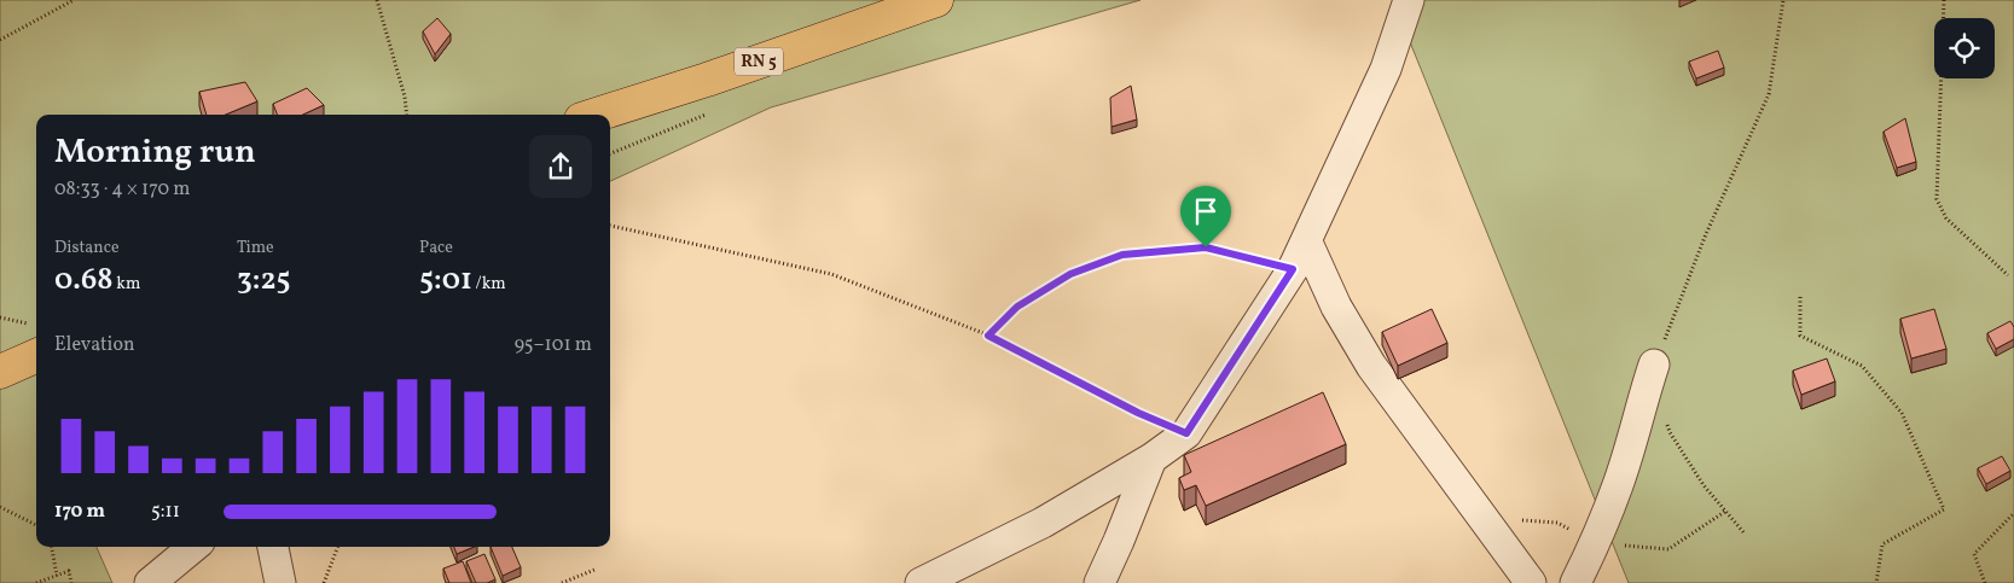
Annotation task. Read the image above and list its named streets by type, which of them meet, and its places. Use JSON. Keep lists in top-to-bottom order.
{
  "streets": {
    "main road": ["RN 5"]
  },
  "page": {
    "heading": ["Morning run", "08:33 · 4 × 170 m"],
    "stats": [
      ["Distance", "0.68 km"],
      ["Time", "3:25"],
      ["Pace", "5:01 /km"]
    ],
    "chart": ["Elevation", "95–101 m"],
    "list": [
      {
        "name": "170 m",
        "note": "5:11"
      }
    ]
  }
}
